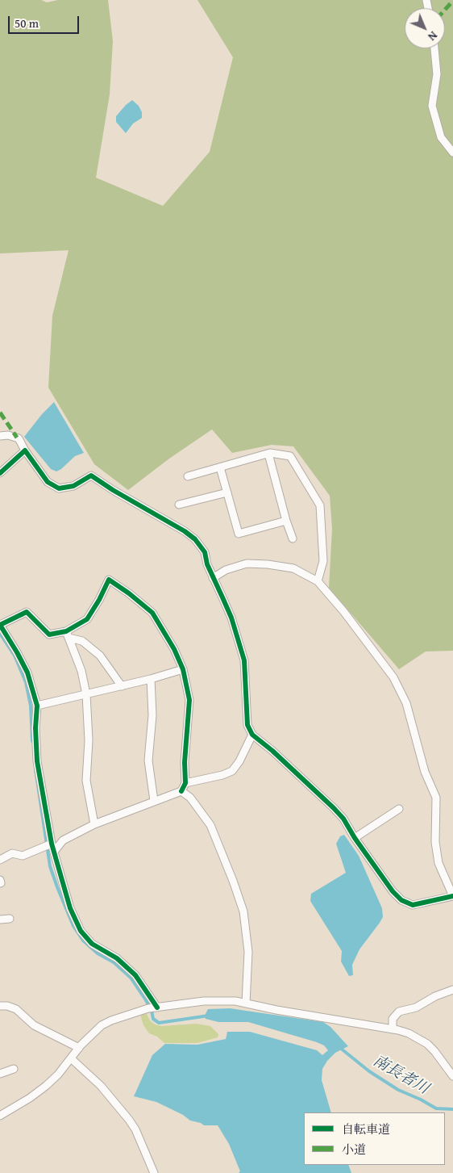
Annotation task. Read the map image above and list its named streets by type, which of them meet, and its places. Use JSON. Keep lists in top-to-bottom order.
{
  "water": ["南長者川"],
  "legend": ["自転車道", "小道"],
  "scale_bar": "50 m",
  "north": "bottom right"
}
